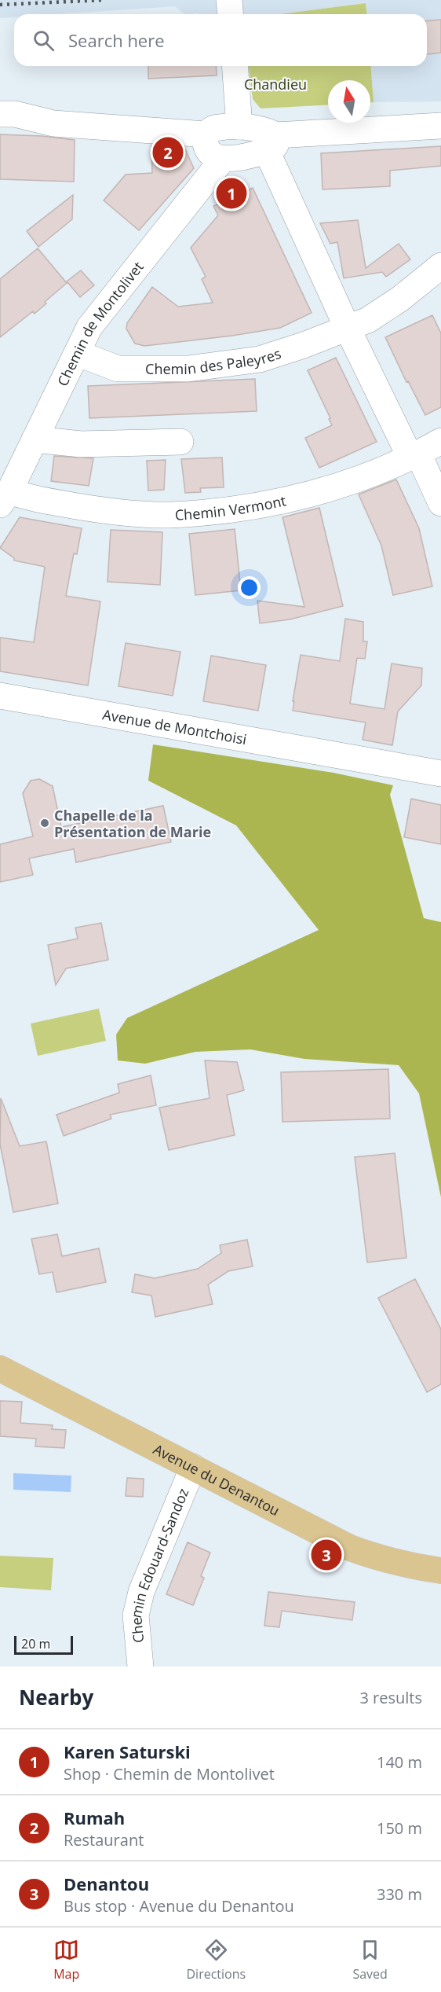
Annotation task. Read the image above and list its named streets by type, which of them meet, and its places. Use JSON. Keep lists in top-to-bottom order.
{
  "streets": {
    "main road": ["Avenue du Denantou"],
    "street": [
      "Chemin de Montolivet",
      "Chemin des Paleyres",
      "Chemin Vermont",
      "Avenue de Montchoisi",
      "Chemin Edouard-Sandoz"
    ]
  },
  "crossings": [
    ["Chemin de Montolivet", "Chemin des Paleyres"],
    ["Chemin de Montolivet", "Chemin Vermont"],
    ["Avenue du Denantou", "Chemin Edouard-Sandoz"]
  ],
  "parks": ["Chandieu"],
  "places": ["Chapelle de la Présentation de Marie"],
  "scale_bar": "20 m",
  "north": "top",
  "page": {
    "search": "Search here",
    "pins": ["2", "1", "3"],
    "scale": "20 m",
    "heading": ["Nearby", "3 results"],
    "list": [
      {
        "mark": "1",
        "name": "Karen Saturski",
        "note": "Shop · Chemin de Montolivet",
        "value": "140 m"
      },
      {
        "mark": "2",
        "name": "Rumah",
        "note": "Restaurant",
        "value": "150 m"
      },
      {
        "mark": "3",
        "name": "Denantou",
        "note": "Bus stop · Avenue du Denantou",
        "value": "330 m"
      }
    ],
    "nav": ["Map", "Directions", "Saved"]
  }
}
